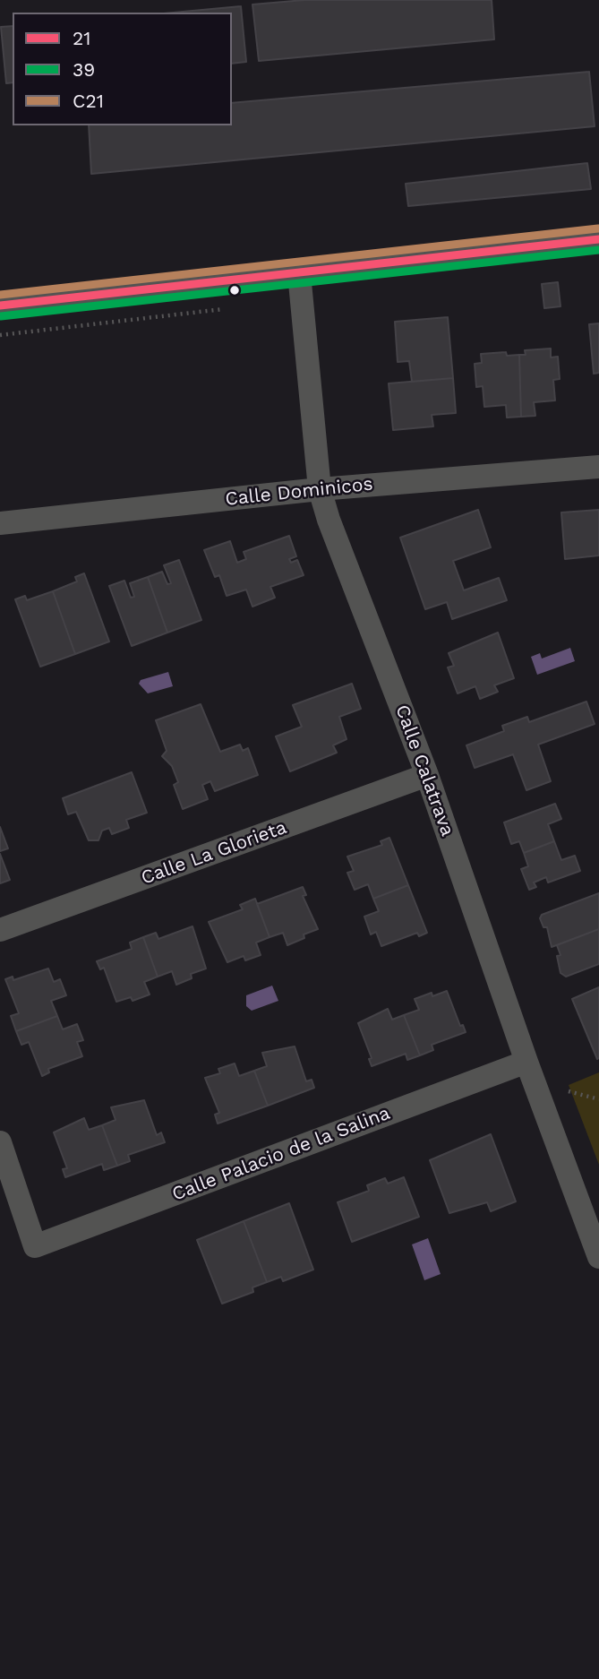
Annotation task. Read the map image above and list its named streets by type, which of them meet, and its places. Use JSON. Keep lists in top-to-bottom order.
{
  "streets": {
    "street": [
      "Calle Dominicos",
      "Calle Calatrava",
      "Calle La Glorieta",
      "Calle Palacio de la Salina"
    ]
  },
  "crossings": [
    ["Calle Dominicos", "Calle Calatrava"],
    ["Calle Calatrava", "Calle La Glorieta"],
    ["Calle Calatrava", "Calle Palacio de la Salina"]
  ],
  "lines": ["transit line C21", "transit line 21", "transit line 39"],
  "legend": ["21", "39", "C21"]
}
